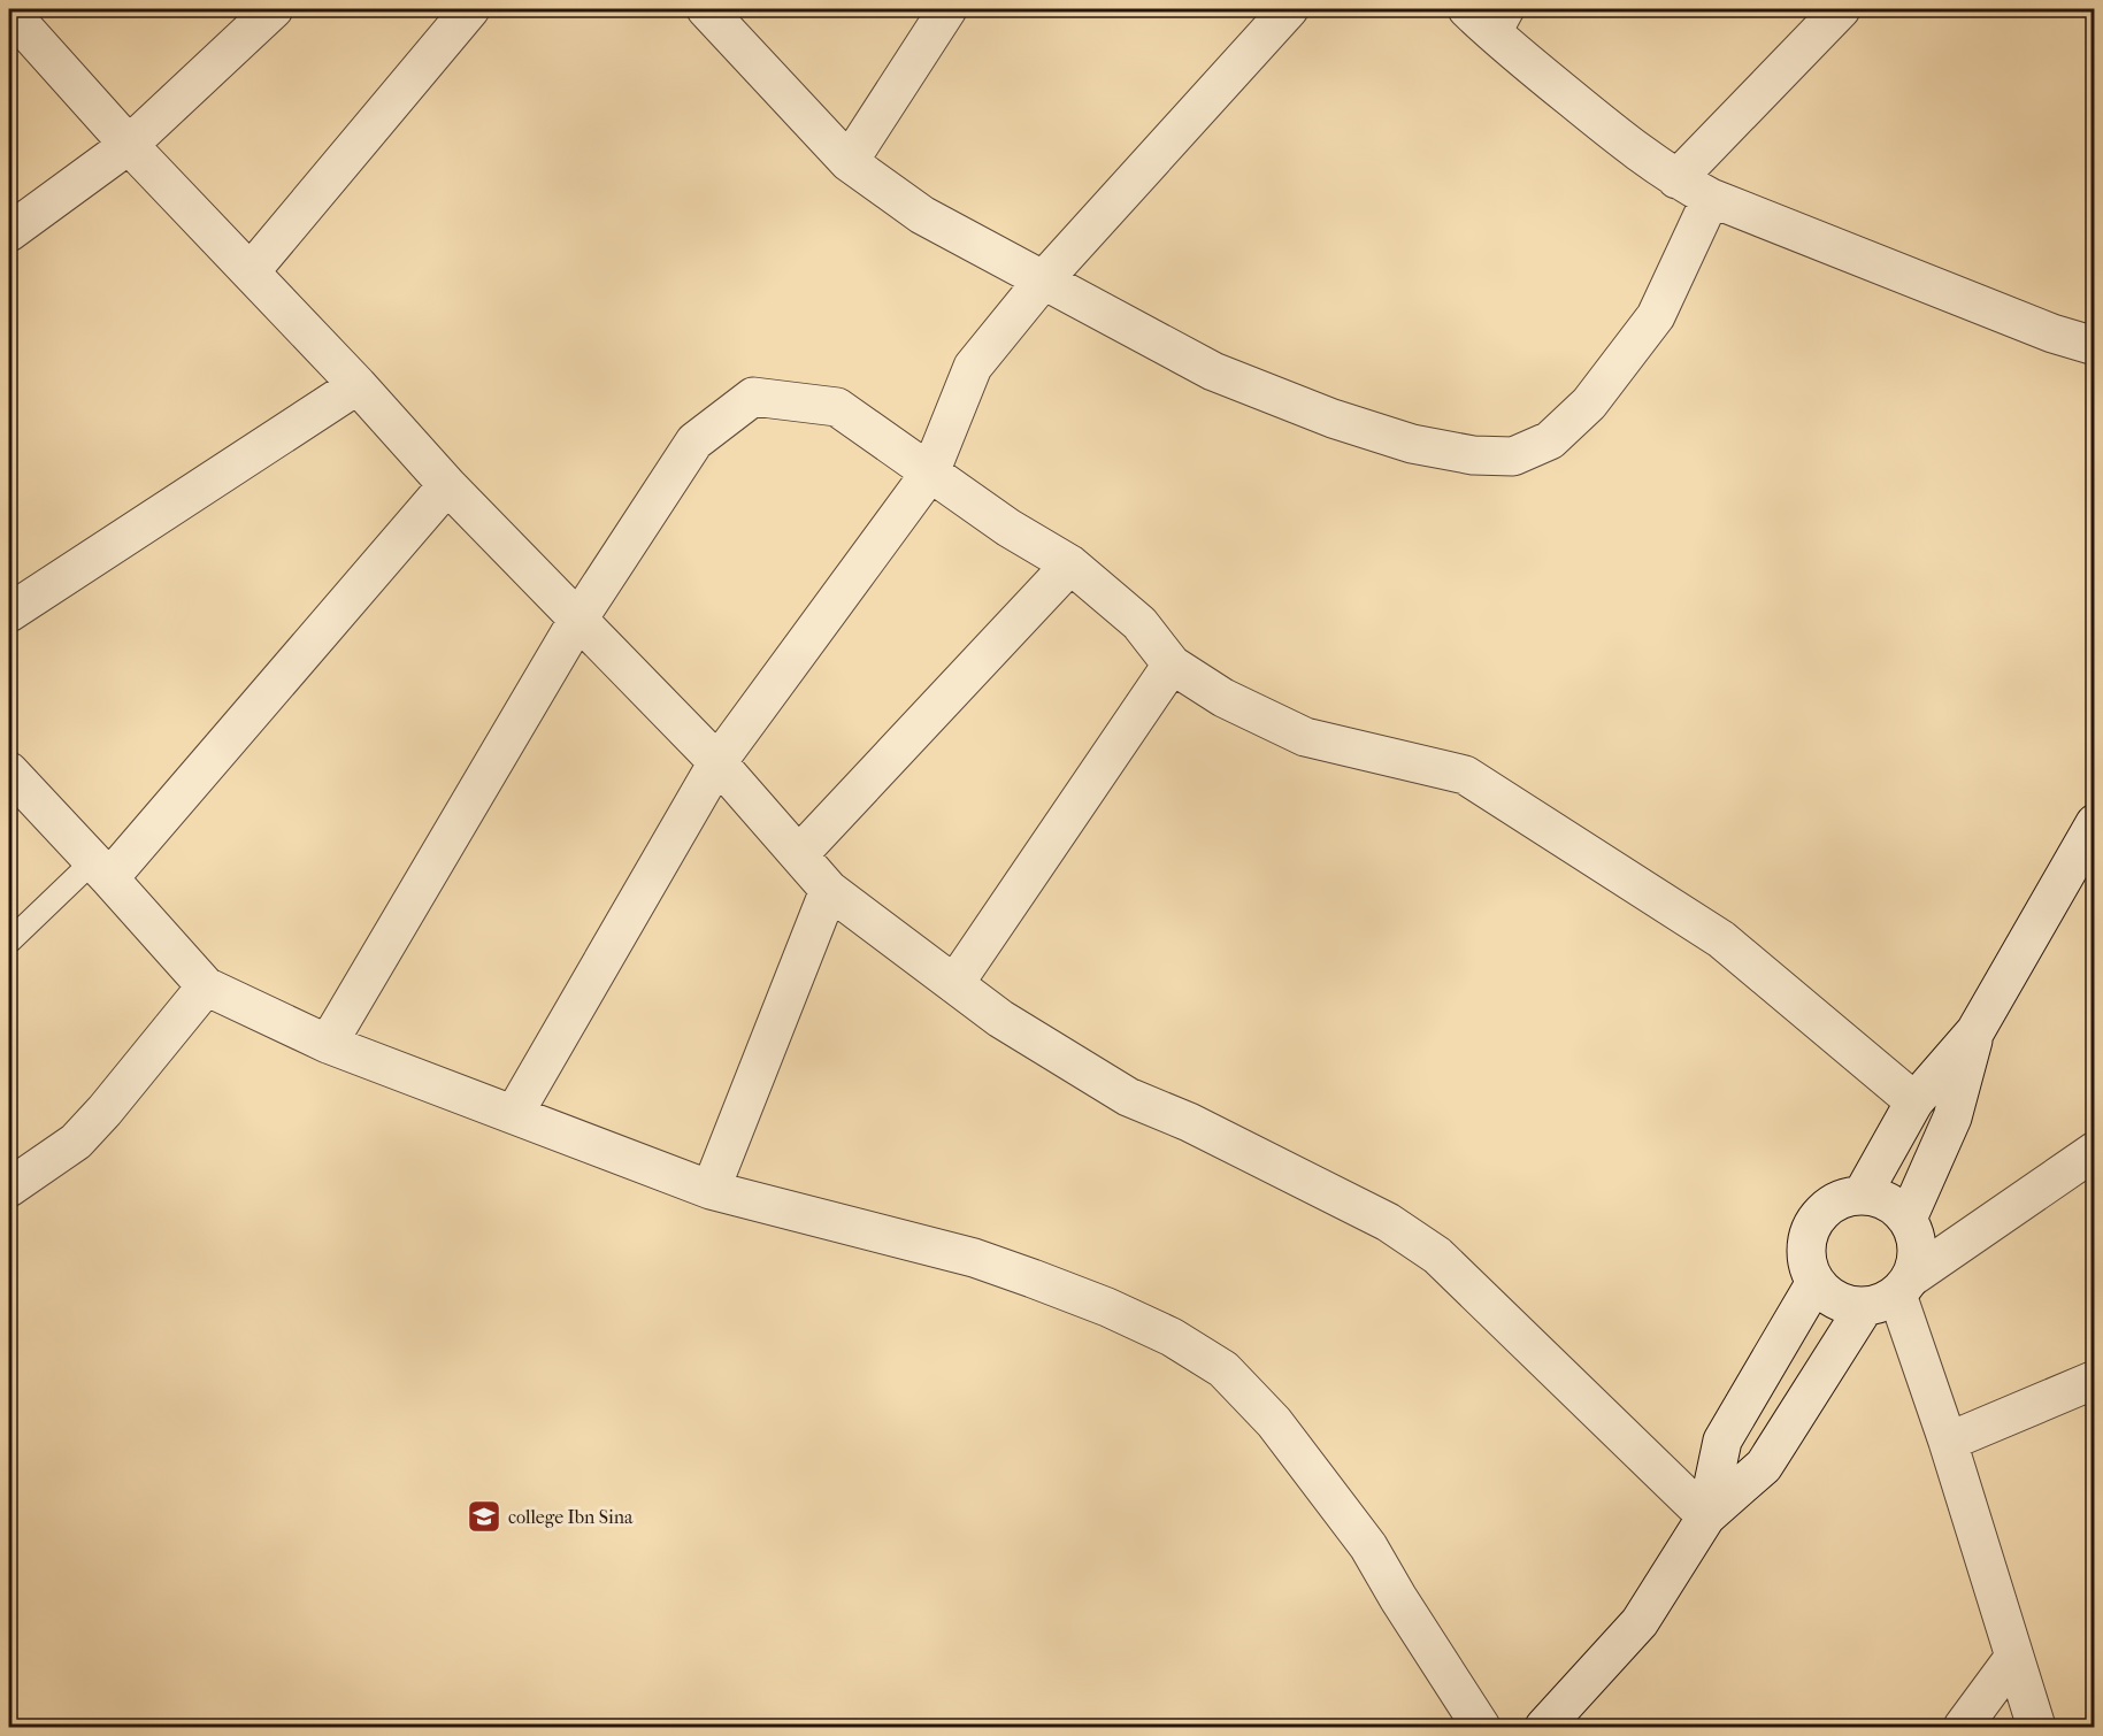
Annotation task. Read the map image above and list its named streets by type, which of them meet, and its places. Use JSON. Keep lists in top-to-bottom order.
{
  "places": {
    "school or university": ["college Ibn Sina"]
  }
}
